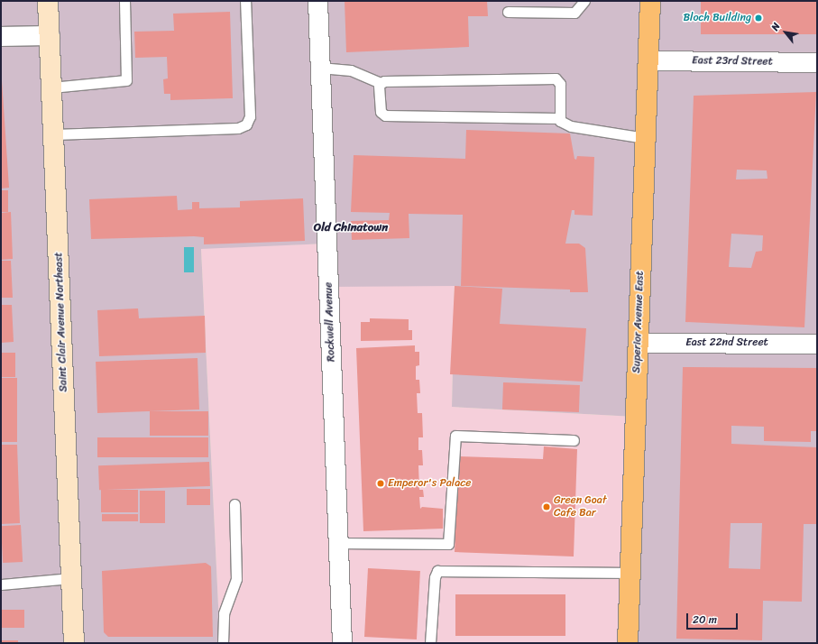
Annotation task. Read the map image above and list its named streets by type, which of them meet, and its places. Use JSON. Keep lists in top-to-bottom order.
{
  "streets": {
    "main road": ["Saint Clair Avenue Northeast", "Superior Avenue East"],
    "street": ["East 23rd Street", "Rockwell Avenue", "East 22nd Street"]
  },
  "crossings": [
    ["East 23rd Street", "Superior Avenue East"],
    ["Superior Avenue East", "East 22nd Street"]
  ],
  "districts": ["Old Chinatown"],
  "places": ["Bloch Building", "Emperor's Palace", "Green Goat Cafe Bar"],
  "scale_bar": "20 m",
  "north": "top left"
}
